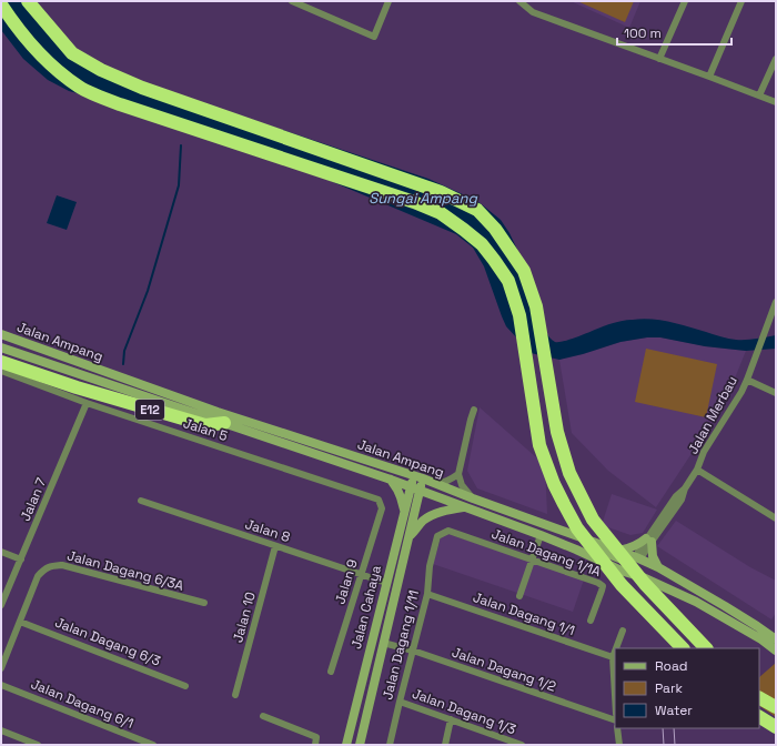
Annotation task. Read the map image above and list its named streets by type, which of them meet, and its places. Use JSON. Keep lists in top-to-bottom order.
{
  "streets": {
    "highway": ["E12"],
    "main road": ["Jalan Ampang", "Jalan Cahaya"],
    "street": [
      "Jalan Merbau",
      "Jalan 5",
      "Jalan 7",
      "Jalan 8",
      "Jalan Dagang 1/1A",
      "Jalan Dagang 6/3A",
      "Jalan 9",
      "Jalan Dagang 1/1",
      "Jalan 10",
      "Jalan Dagang 6/3",
      "Jalan Dagang 1/11",
      "Jalan Dagang 1/2",
      "Jalan Dagang 6/1",
      "Jalan Dagang 1/3"
    ]
  },
  "crossings": [
    ["Jalan Ampang", "E12"],
    ["Jalan Ampang", "Jalan Merbau"],
    ["Jalan Ampang", "Jalan Cahaya"],
    ["Jalan 5", "Jalan 7"],
    ["Jalan 5", "Jalan 9"],
    ["Jalan 8", "Jalan 9"],
    ["Jalan 8", "Jalan Cahaya"],
    ["Jalan 8", "Jalan 10"],
    ["Jalan Dagang 1/1A", "Jalan Dagang 1/11"],
    ["Jalan Dagang 6/3A", "Jalan Dagang 6/3"],
    ["Jalan Cahaya", "Jalan Dagang 1/2"],
    ["Jalan Dagang 1/1", "Jalan Dagang 1/11"],
    ["Jalan Dagang 1/11", "Jalan Dagang 1/2"],
    ["Jalan Dagang 1/11", "Jalan Dagang 1/3"]
  ],
  "water": ["Sungai Ampang"],
  "legend": ["Road", "Park", "Water"],
  "scale_bar": "100 m"
}
